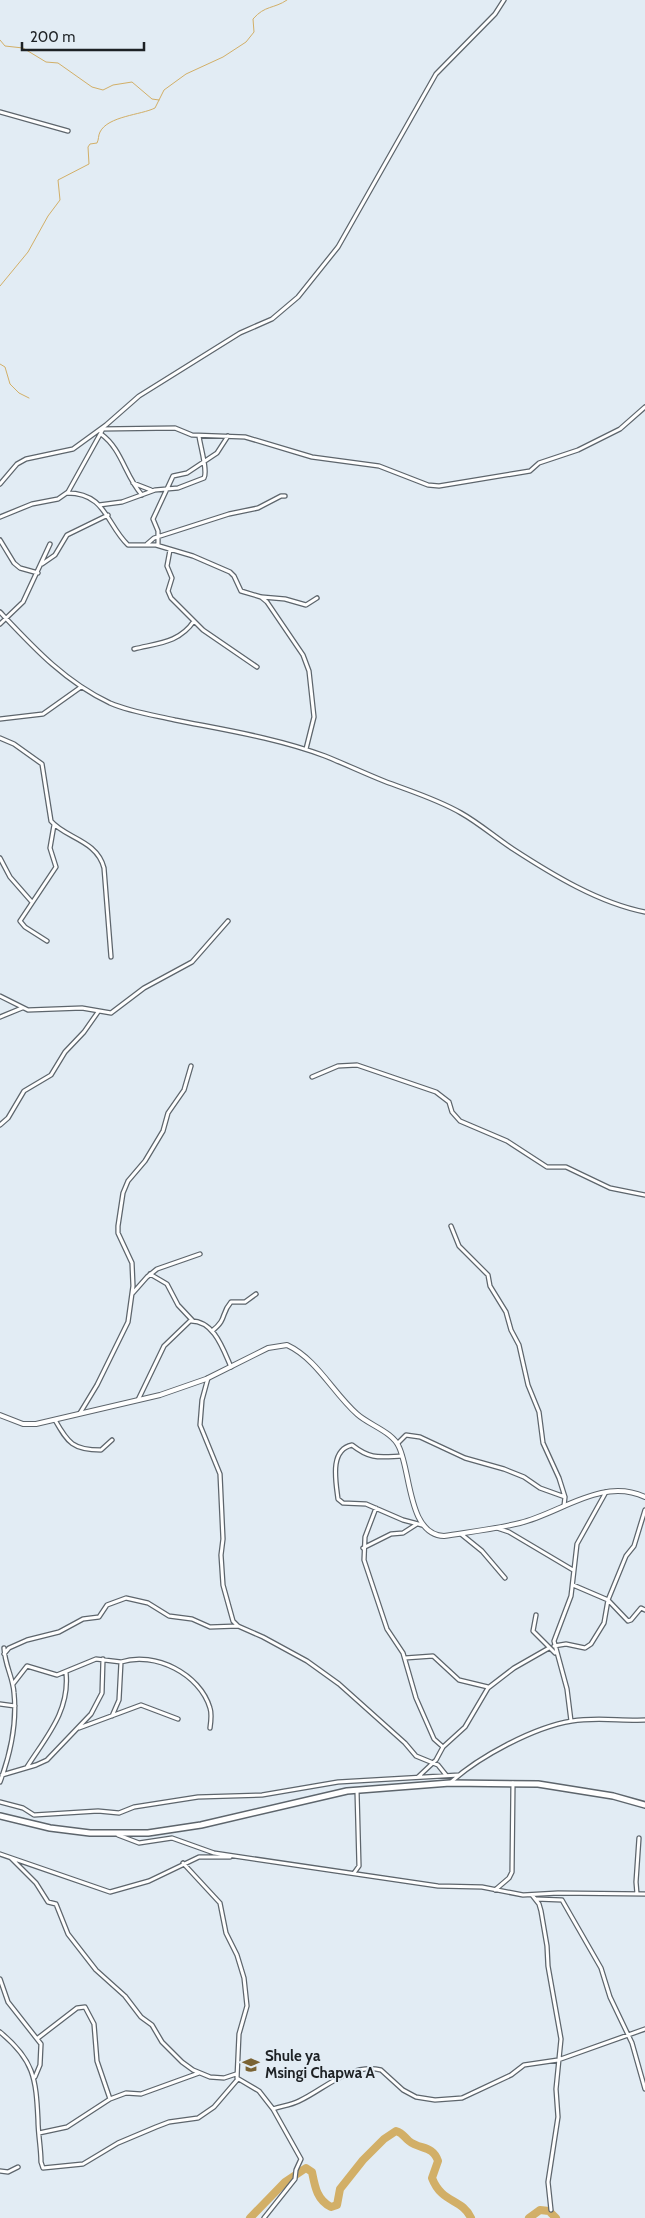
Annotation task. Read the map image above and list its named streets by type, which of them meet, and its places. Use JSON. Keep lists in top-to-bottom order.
{
  "places": {
    "school or university": ["Shule ya Msingi Chapwa A"]
  },
  "scale_bar": "200 m"
}
